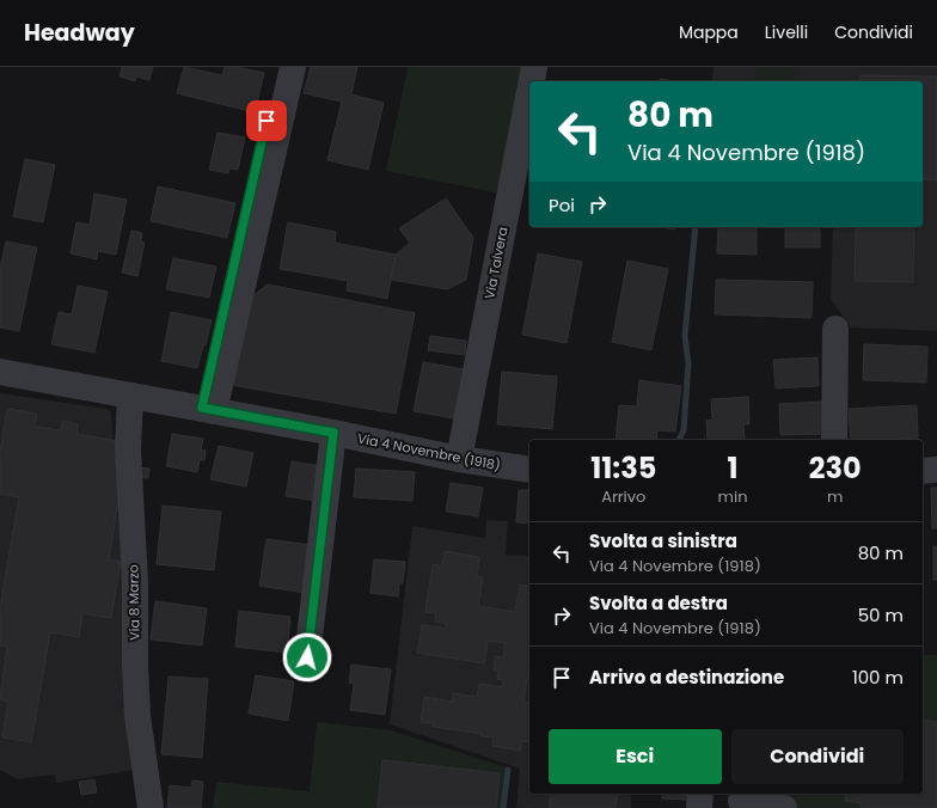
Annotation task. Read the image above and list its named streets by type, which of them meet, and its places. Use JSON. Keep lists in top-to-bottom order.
{
  "streets": {
    "street": ["Via Talvera", "Via 4 Novembre (1918)", "Via 8 Marzo"]
  },
  "crossings": [
    ["Via Talvera", "Via 4 Novembre (1918)"],
    ["Via 4 Novembre (1918)", "Via 8 Marzo"]
  ],
  "page": {
    "header": "Headway",
    "nav": ["Mappa", "Livelli", "Condividi"],
    "turn": ["80 m", "Via 4 Novembre (1918)"],
    "then": "Poi",
    "eta": [
      "11:35",
      "Arrivo",
      "1",
      "min",
      "230",
      "m"
    ],
    "list": [
      {
        "name": "Svolta a sinistra",
        "note": "Via 4 Novembre (1918)",
        "value": "80 m"
      },
      {
        "name": "Svolta a destra",
        "note": "Via 4 Novembre (1918)",
        "value": "50 m"
      },
      {
        "name": "Arrivo a destinazione",
        "value": "100 m"
      }
    ],
    "buttons": ["Esci", "Condividi"]
  }
}
